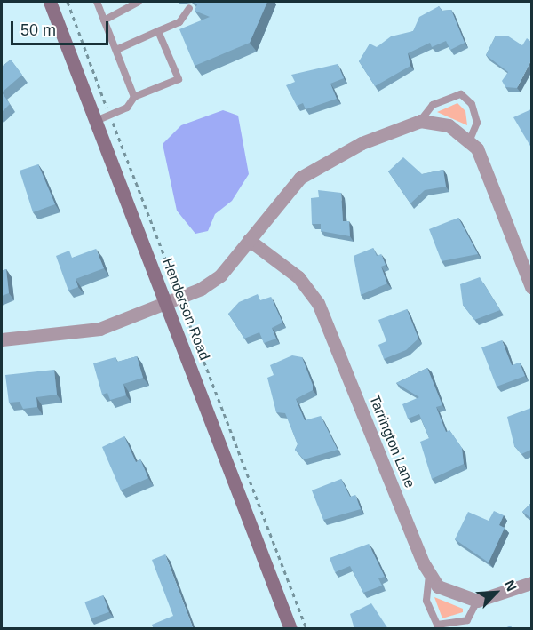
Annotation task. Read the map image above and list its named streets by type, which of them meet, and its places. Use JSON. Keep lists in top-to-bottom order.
{
  "streets": {
    "main road": ["Henderson Road"],
    "street": ["Tarrington Lane"]
  },
  "scale_bar": "50 m",
  "north": "top right"
}
